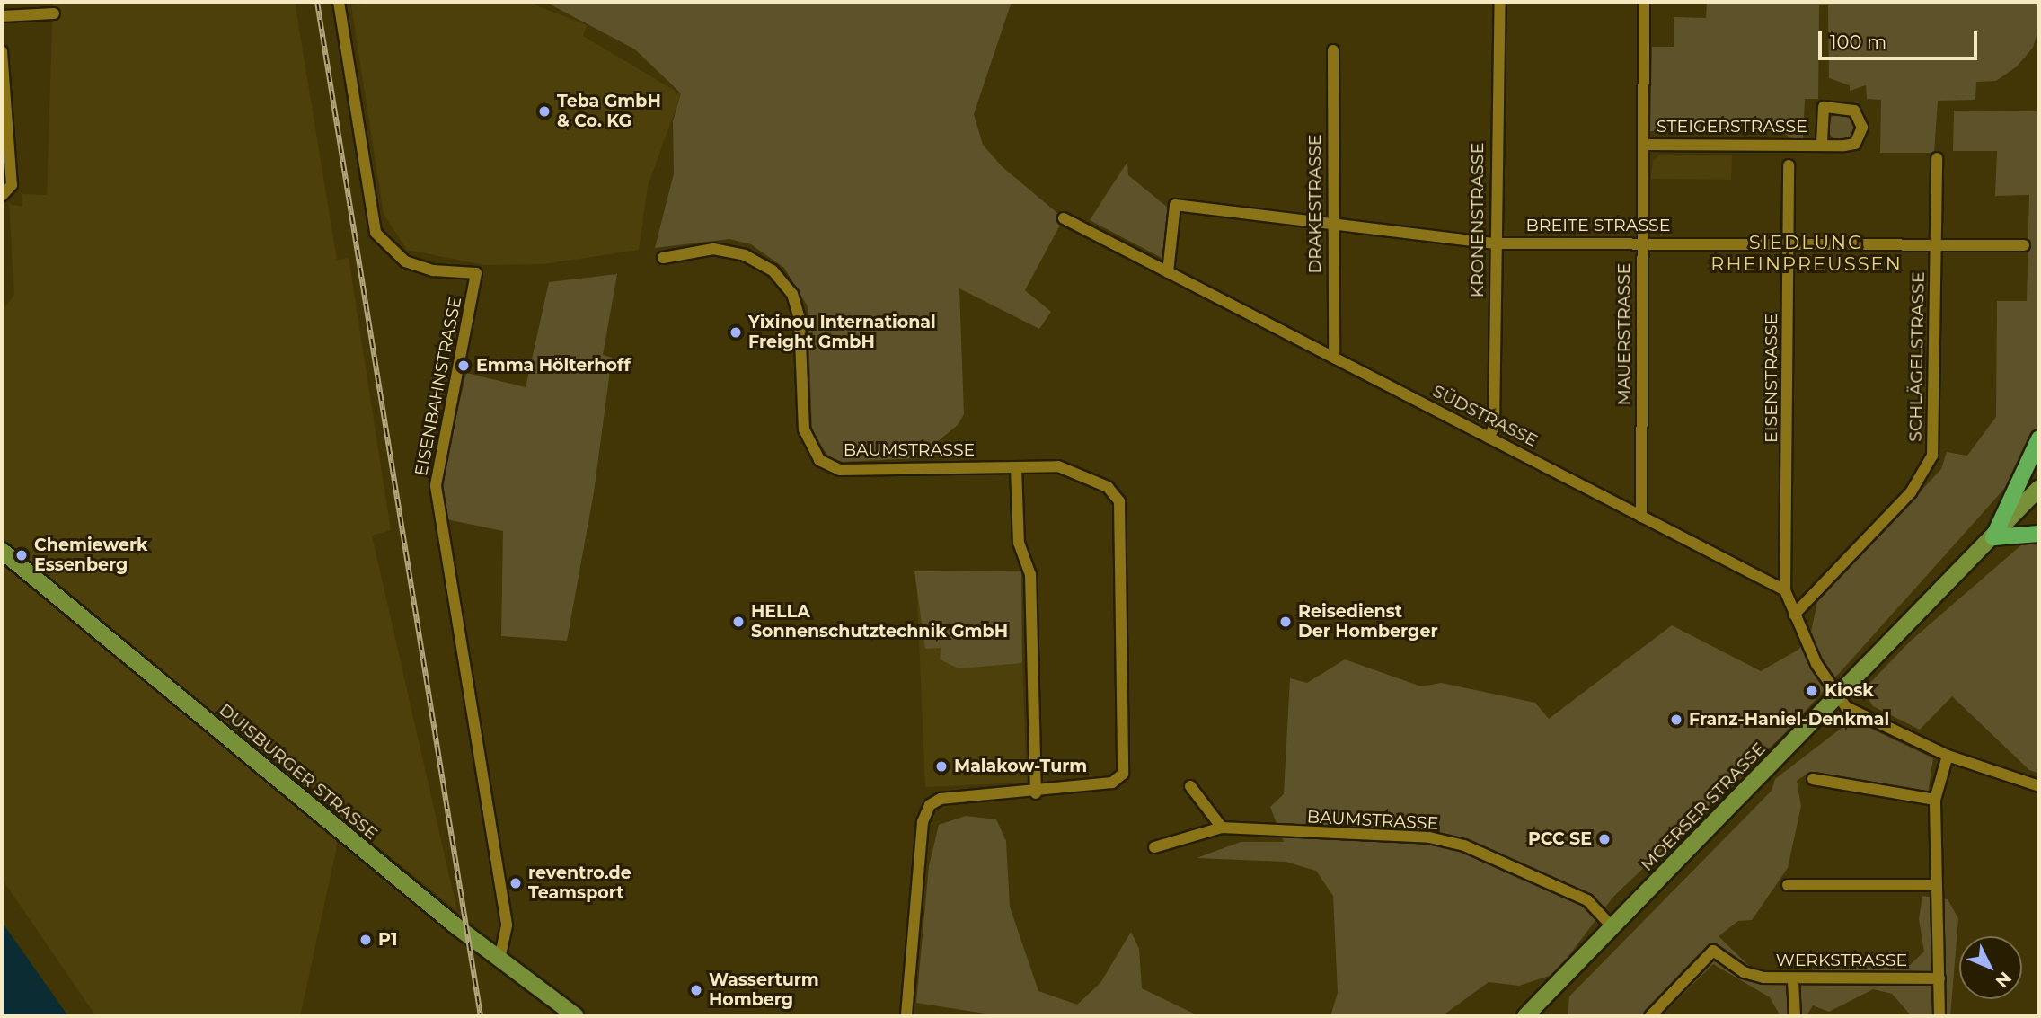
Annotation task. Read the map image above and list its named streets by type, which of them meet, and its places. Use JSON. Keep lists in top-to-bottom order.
{
  "streets": {
    "main road": ["DUISBURGER STRASSE", "MOERSER STRASSE"],
    "street": [
      "STEIGERSTRASSE",
      "DRAKESTRASSE",
      "KRONENSTRASSE",
      "BREITE STRASSE",
      "MAUERSTRASSE",
      "SCHLÄGELSTRASSE",
      "EISENSTRASSE",
      "EISENBAHNSTRASSE",
      "SÜDSTRASSE",
      "BAUMSTRASSE",
      "WERKSTRASSE"
    ]
  },
  "crossings": [
    ["STEIGERSTRASSE", "MAUERSTRASSE"],
    ["DRAKESTRASSE", "BREITE STRASSE"],
    ["DRAKESTRASSE", "SÜDSTRASSE"],
    ["KRONENSTRASSE", "BREITE STRASSE"],
    ["KRONENSTRASSE", "SÜDSTRASSE"],
    ["BREITE STRASSE", "MAUERSTRASSE"],
    ["BREITE STRASSE", "SCHLÄGELSTRASSE"],
    ["BREITE STRASSE", "EISENSTRASSE"],
    ["BREITE STRASSE", "SÜDSTRASSE"],
    ["MAUERSTRASSE", "SÜDSTRASSE"],
    ["EISENSTRASSE", "SÜDSTRASSE"],
    ["EISENBAHNSTRASSE", "DUISBURGER STRASSE"],
    ["BAUMSTRASSE", "MOERSER STRASSE"]
  ],
  "districts": ["SIEDLUNG RHEINPREUSSEN"],
  "places": [
    "Teba GmbH & Co. KG",
    "Yixinou International Freight GmbH",
    "Emma Hölterhoff",
    "Chemiewerk Essenberg",
    "HELLA Sonnenschutztechnik GmbH",
    "Reisedienst Der Homberger",
    "Kiosk",
    "Franz-Haniel-Denkmal",
    "Malakow-Turm",
    "PCC SE",
    "reventro.de Teamsport",
    "P1",
    "Wasserturm Homberg"
  ],
  "scale_bar": "100 m",
  "north": "bottom right"
}
